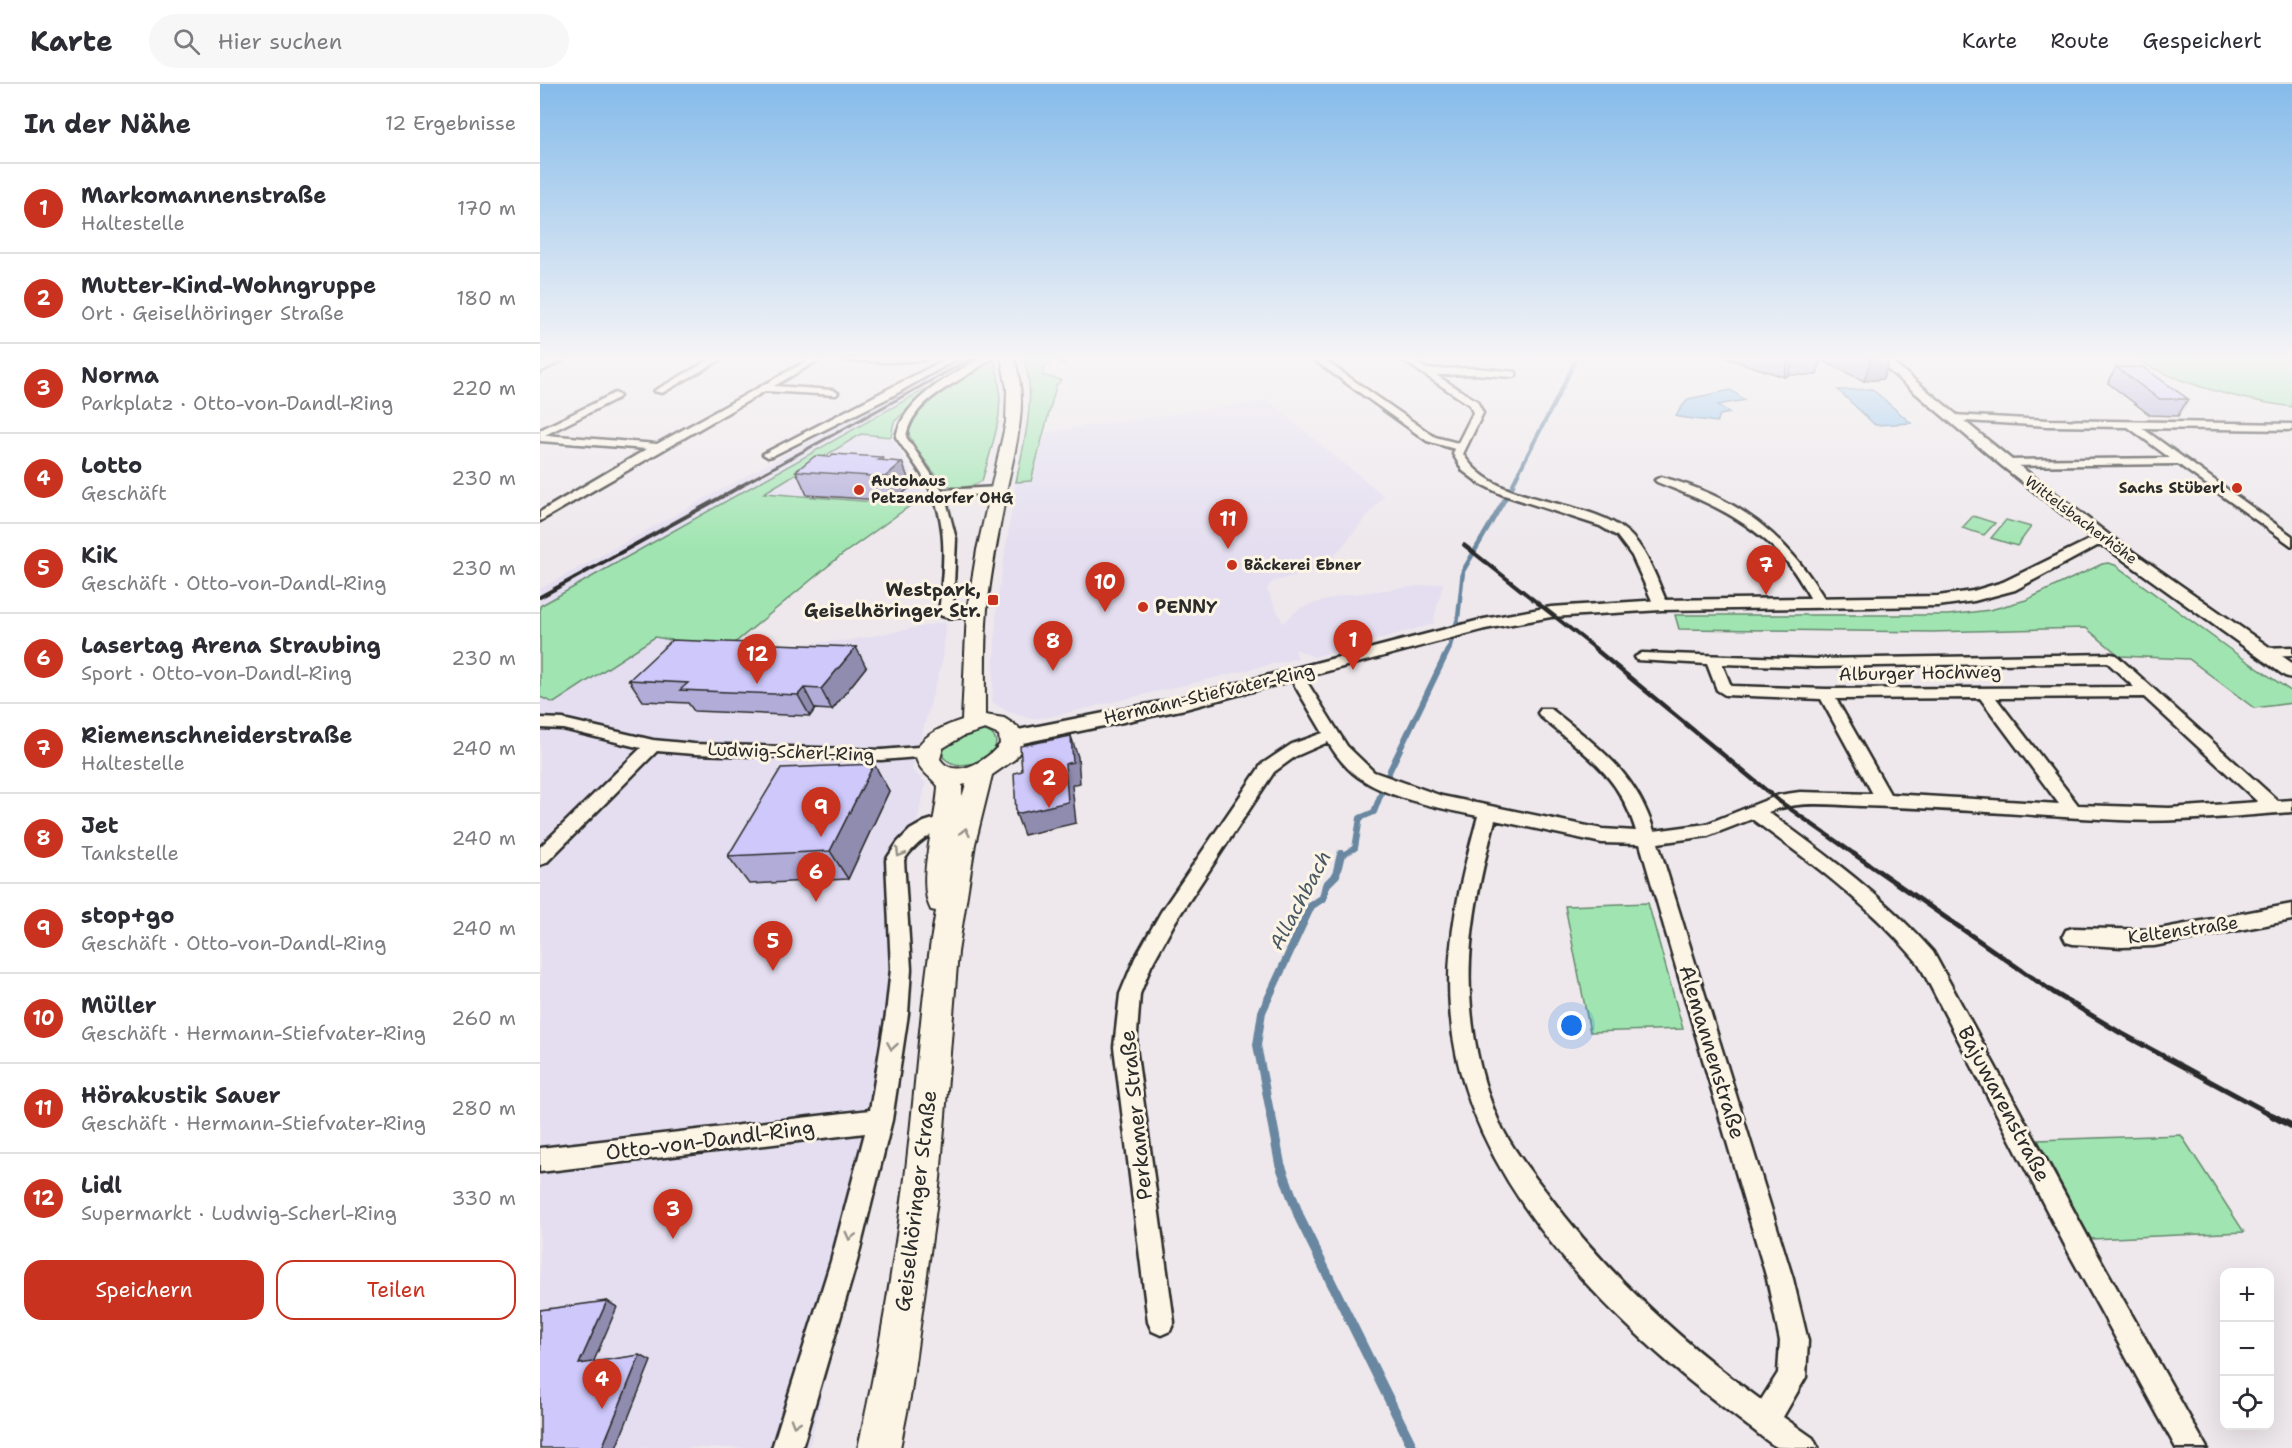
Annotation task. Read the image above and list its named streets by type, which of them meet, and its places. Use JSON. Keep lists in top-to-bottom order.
{
  "streets": {
    "main road": ["Geiselhöringer Straße"],
    "street": [
      "Wittelsbacherhöhe",
      "Alburger Hochweg",
      "Hermann-Stiefvater-Ring",
      "Ludwig-Scherl-Ring",
      "Keltenstraße",
      "Alemannenstraße",
      "Bajuwarenstraße",
      "Perkamer Straße",
      "Otto-von-Dandl-Ring"
    ]
  },
  "crossings": [
    ["Wittelsbacherhöhe", "Hermann-Stiefvater-Ring"],
    ["Hermann-Stiefvater-Ring", "Ludwig-Scherl-Ring"],
    ["Hermann-Stiefvater-Ring", "Geiselhöringer Straße"],
    ["Ludwig-Scherl-Ring", "Geiselhöringer Straße"]
  ],
  "water": ["Allachbach"],
  "places": {
    "other": [
      "Sachs Stüberl",
      "Autohaus Petzendorfer OHG",
      "Bäckerei Ebner",
      "PENNY"
    ],
    "transit": ["Westpark, Geiselhöringer Str."]
  },
  "page": {
    "header": "Karte",
    "search": "Hier suchen",
    "nav": ["Karte", "Route", "Gespeichert"],
    "heading": ["In der Nähe", "12 Ergebnisse"],
    "list": [
      {
        "mark": "1",
        "name": "Markomannenstraße",
        "note": "Haltestelle",
        "value": "170 m"
      },
      {
        "mark": "2",
        "name": "Mutter-Kind-Wohngruppe",
        "note": "Ort · Geiselhöringer Straße",
        "value": "180 m"
      },
      {
        "mark": "3",
        "name": "Norma",
        "note": "Parkplatz · Otto-von-Dandl-Ring",
        "value": "220 m"
      },
      {
        "mark": "4",
        "name": "Lotto",
        "note": "Geschäft",
        "value": "230 m"
      },
      {
        "mark": "5",
        "name": "KiK",
        "note": "Geschäft · Otto-von-Dandl-Ring",
        "value": "230 m"
      },
      {
        "mark": "6",
        "name": "Lasertag Arena Straubing",
        "note": "Sport · Otto-von-Dandl-Ring",
        "value": "230 m"
      },
      {
        "mark": "7",
        "name": "Riemenschneiderstraße",
        "note": "Haltestelle",
        "value": "240 m"
      },
      {
        "mark": "8",
        "name": "Jet",
        "note": "Tankstelle",
        "value": "240 m"
      },
      {
        "mark": "9",
        "name": "stop+go",
        "note": "Geschäft · Otto-von-Dandl-Ring",
        "value": "240 m"
      },
      {
        "mark": "10",
        "name": "Müller",
        "note": "Geschäft · Hermann-Stiefvater-Ring",
        "value": "260 m"
      },
      {
        "mark": "11",
        "name": "Hörakustik Sauer",
        "note": "Geschäft · Hermann-Stiefvater-Ring",
        "value": "280 m"
      },
      {
        "mark": "12",
        "name": "Lidl",
        "note": "Supermarkt · Ludwig-Scherl-Ring",
        "value": "330 m"
      }
    ],
    "pins": [
      "11",
      "7",
      "10",
      "1",
      "8",
      "12",
      "2",
      "9",
      "6",
      "5",
      "3",
      "4"
    ],
    "buttons": ["Speichern", "Teilen"],
    "map_buttons": ["+", "−"]
  }
}
